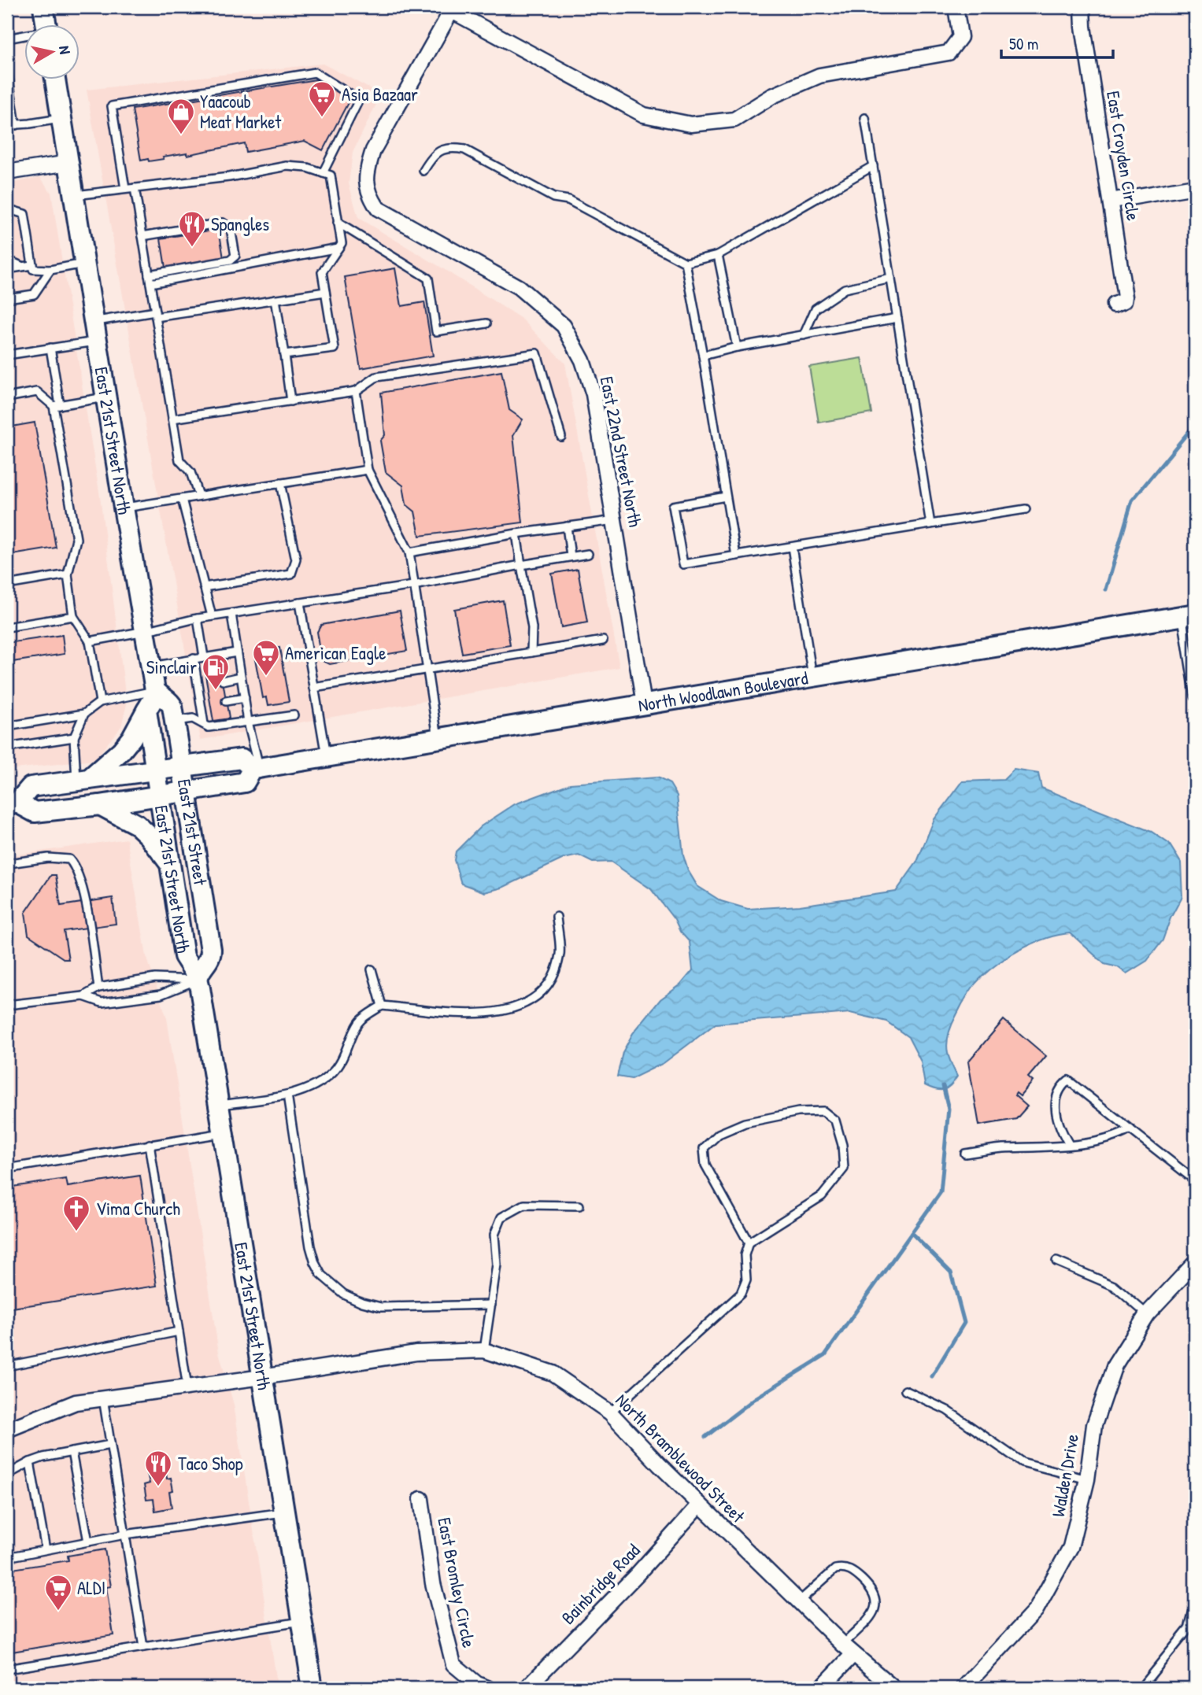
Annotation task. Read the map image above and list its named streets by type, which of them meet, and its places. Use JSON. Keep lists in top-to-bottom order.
{
  "streets": {
    "main road": ["East 21st Street North", "North Woodlawn Boulevard", "East 21st Street"],
    "street": [
      "East Croyden Circle",
      "East 22nd Street North",
      "North Bramblewood Street",
      "Walden Drive",
      "East Bromley Circle",
      "Bainbridge Road"
    ]
  },
  "crossings": [
    ["East 21st Street North", "North Woodlawn Boulevard"],
    ["East 21st Street North", "East 21st Street"],
    ["East 21st Street North", "North Bramblewood Street"],
    ["East 22nd Street North", "North Woodlawn Boulevard"],
    ["North Woodlawn Boulevard", "East 21st Street"],
    ["North Bramblewood Street", "Bainbridge Road"]
  ],
  "places": {
    "supermarket": ["Asia Bazaar", "American Eagle", "ALDI"],
    "shop": ["Yaacoub Meat Market"],
    "restaurant": ["Spangles", "Taco Shop"],
    "fuel station": ["Sinclair"],
    "church": ["Vima Church"]
  },
  "scale_bar": "50 m",
  "north": "right"
}
